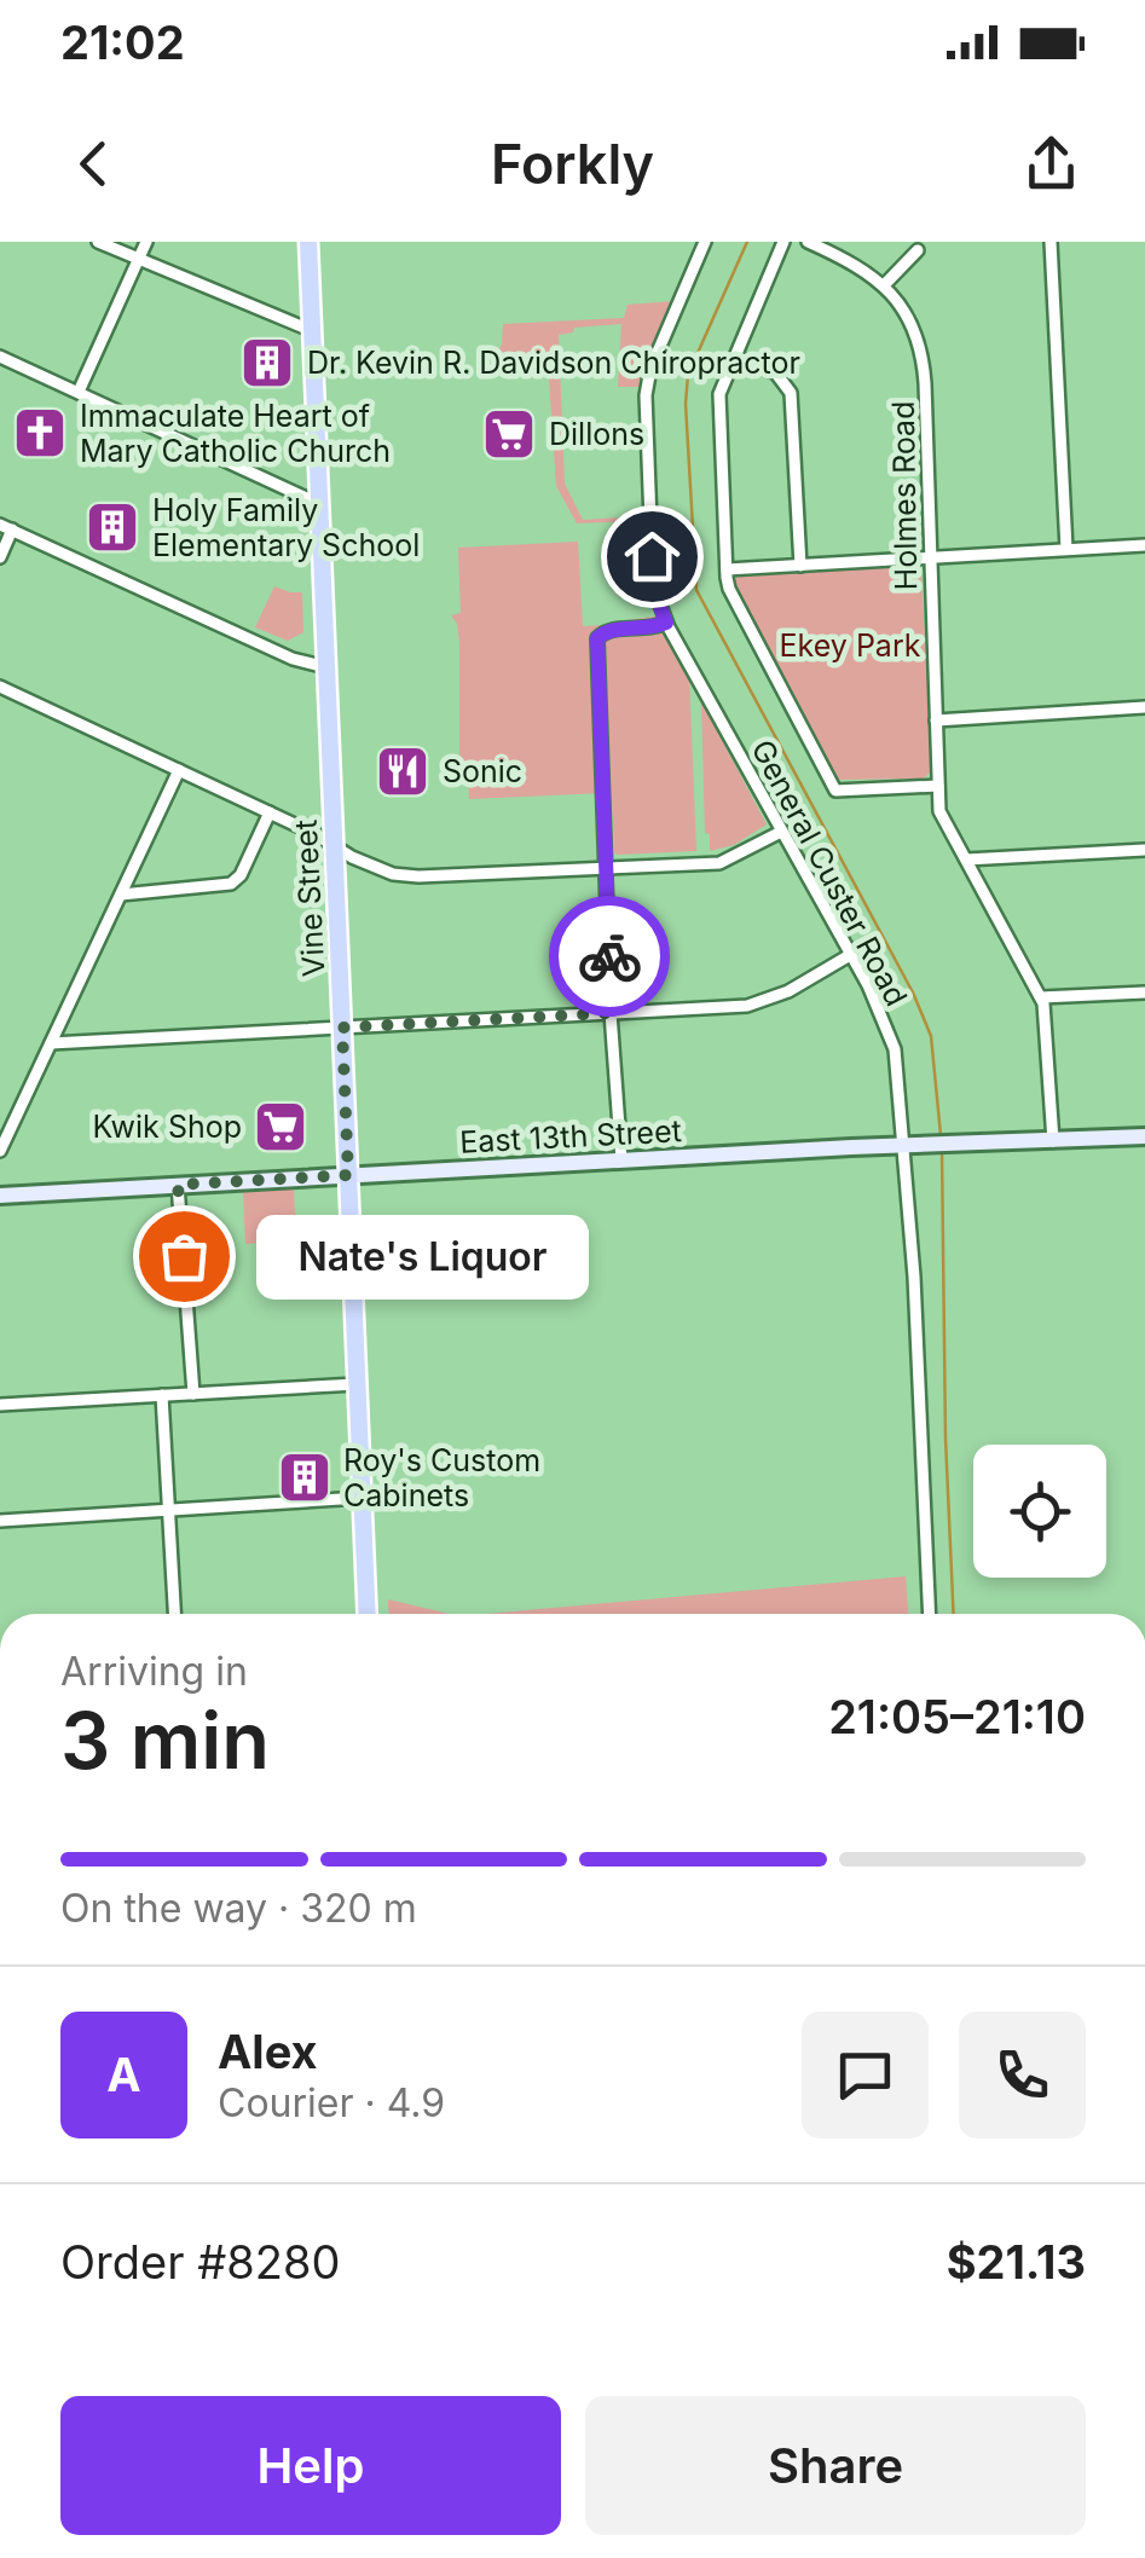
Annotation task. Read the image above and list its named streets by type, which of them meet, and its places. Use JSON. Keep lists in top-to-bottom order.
{
  "streets": {
    "main road": ["Vine Street"],
    "street": ["Holmes Road", "General Custer Road", "East 13th Street"]
  },
  "crossings": [
    ["Holmes Road", "General Custer Road"],
    ["Holmes Road", "East 13th Street"],
    ["General Custer Road", "East 13th Street"],
    ["Vine Street", "East 13th Street"]
  ],
  "parks": ["Ekey Park"],
  "places": {
    "building": ["Dr. Kevin R. Davidson Chiropractor", "Holy Family Elementary School", "Roy's Custom Cabinets"],
    "church": ["Immaculate Heart of Mary Catholic Church"],
    "supermarket": ["Dillons", "Kwik Shop"],
    "restaurant": ["Sonic"],
    "other": ["Nate's Liquor"]
  },
  "page": {
    "status": "21:02",
    "header": "Forkly",
    "bubble": "Nate's Liquor",
    "heading": ["3 min", "Arriving in", "21:05–21:10"],
    "panel": [
      "Alex",
      "Courier · 4.9",
      "Order #8280",
      "$21.13"
    ],
    "bar": "On the way · 320 m",
    "round": "A",
    "buttons": ["Help", "Share"]
  }
}
